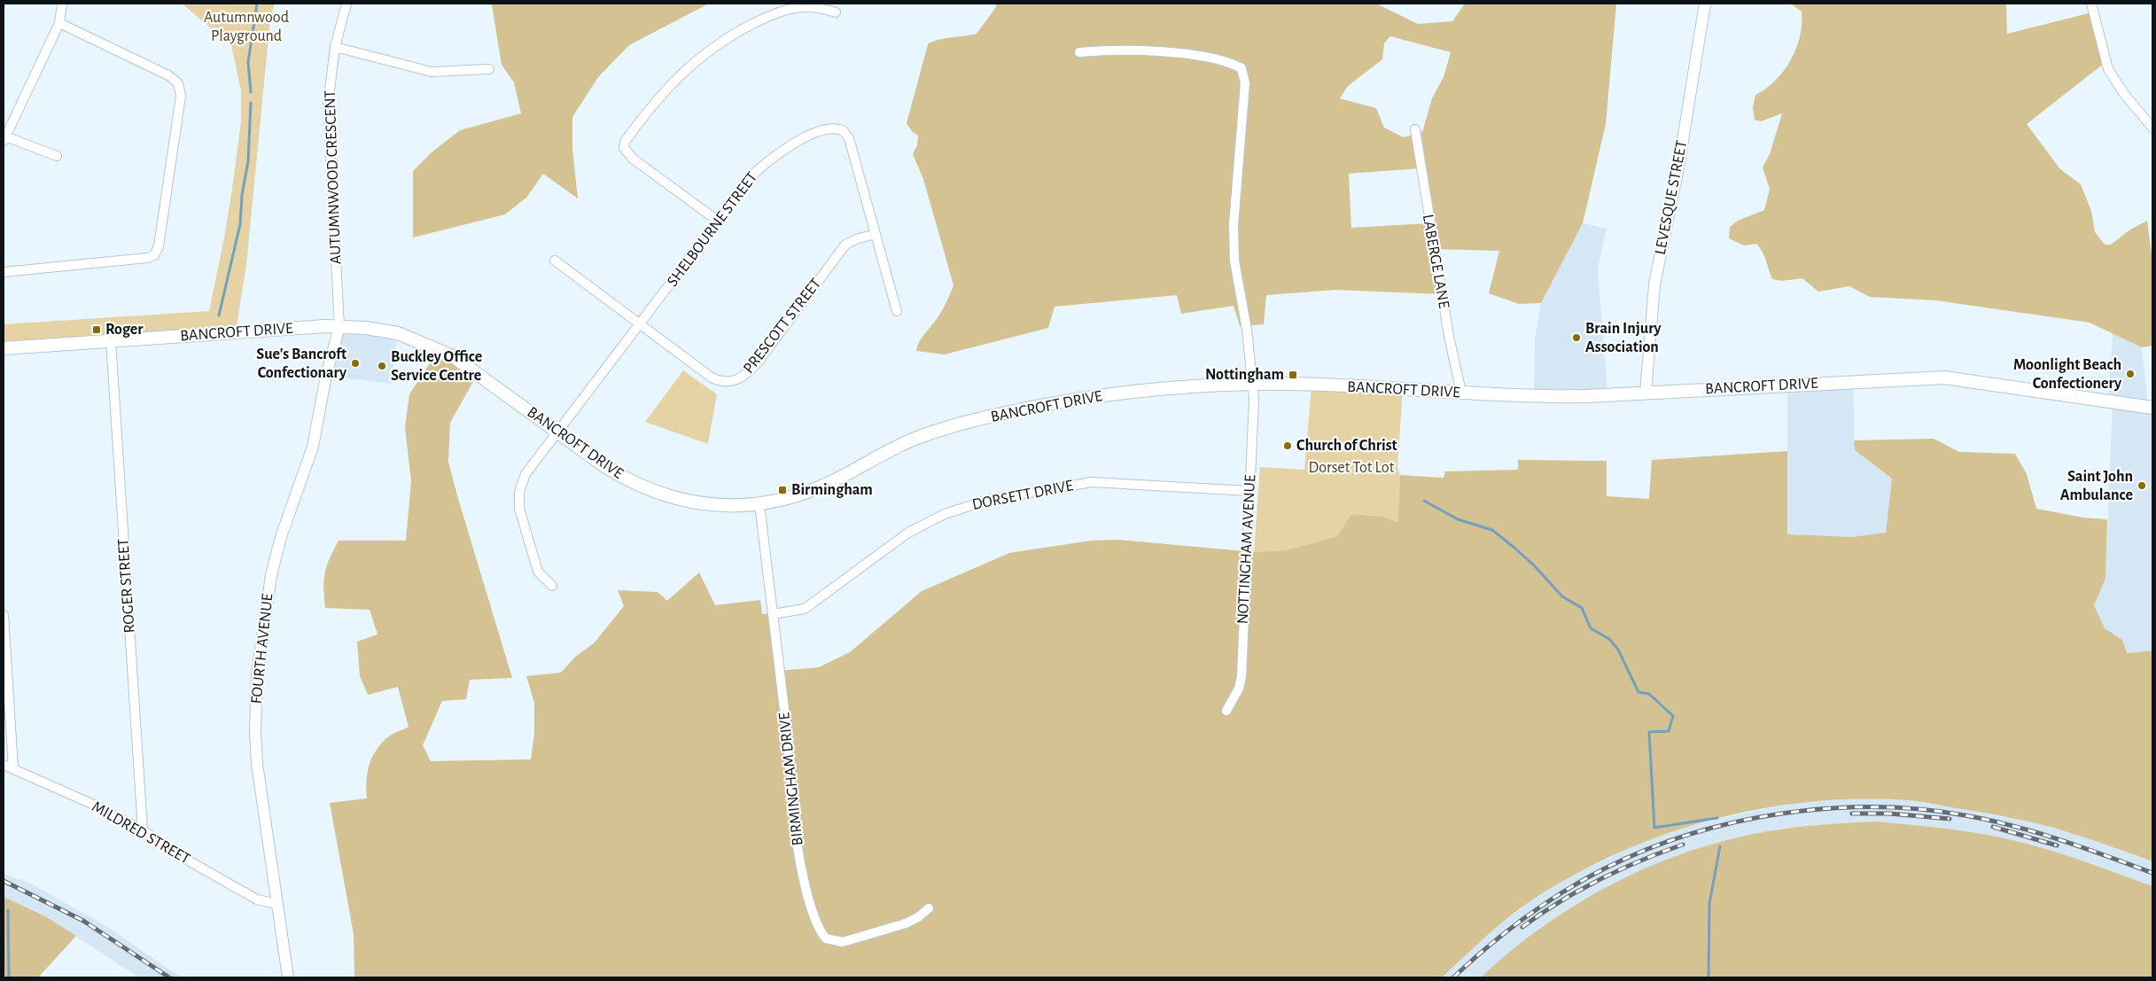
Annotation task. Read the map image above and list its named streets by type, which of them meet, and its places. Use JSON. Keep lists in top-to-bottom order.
{
  "streets": {
    "main road": ["BANCROFT DRIVE"],
    "street": [
      "AUTUMNWOOD CRESCENT",
      "LEVESQUE STREET",
      "SHELBOURNE STREET",
      "LABERGE LANE",
      "PRESCOTT STREET",
      "DORSETT DRIVE",
      "NOTTINGHAM AVENUE",
      "ROGER STREET",
      "FOURTH AVENUE",
      "BIRMINGHAM DRIVE",
      "MILDRED STREET"
    ]
  },
  "crossings": [
    ["AUTUMNWOOD CRESCENT", "BANCROFT DRIVE"],
    ["AUTUMNWOOD CRESCENT", "FOURTH AVENUE"],
    ["LEVESQUE STREET", "BANCROFT DRIVE"],
    ["SHELBOURNE STREET", "PRESCOTT STREET"],
    ["SHELBOURNE STREET", "BANCROFT DRIVE"],
    ["LABERGE LANE", "BANCROFT DRIVE"],
    ["BANCROFT DRIVE", "NOTTINGHAM AVENUE"],
    ["BANCROFT DRIVE", "ROGER STREET"],
    ["BANCROFT DRIVE", "FOURTH AVENUE"],
    ["BANCROFT DRIVE", "BIRMINGHAM DRIVE"],
    ["DORSETT DRIVE", "NOTTINGHAM AVENUE"],
    ["DORSETT DRIVE", "BIRMINGHAM DRIVE"],
    ["ROGER STREET", "MILDRED STREET"],
    ["FOURTH AVENUE", "MILDRED STREET"]
  ],
  "parks": ["Autumnwood Playground", "Dorset Tot Lot"],
  "places": {
    "transit": ["Roger", "Nottingham", "Birmingham"],
    "other": [
      "Brain Injury Association",
      "Sue's Bancroft Confectionary",
      "Buckley Office Service Centre",
      "Moonlight Beach Confectionery",
      "Church of Christ",
      "Saint John Ambulance"
    ]
  }
}
